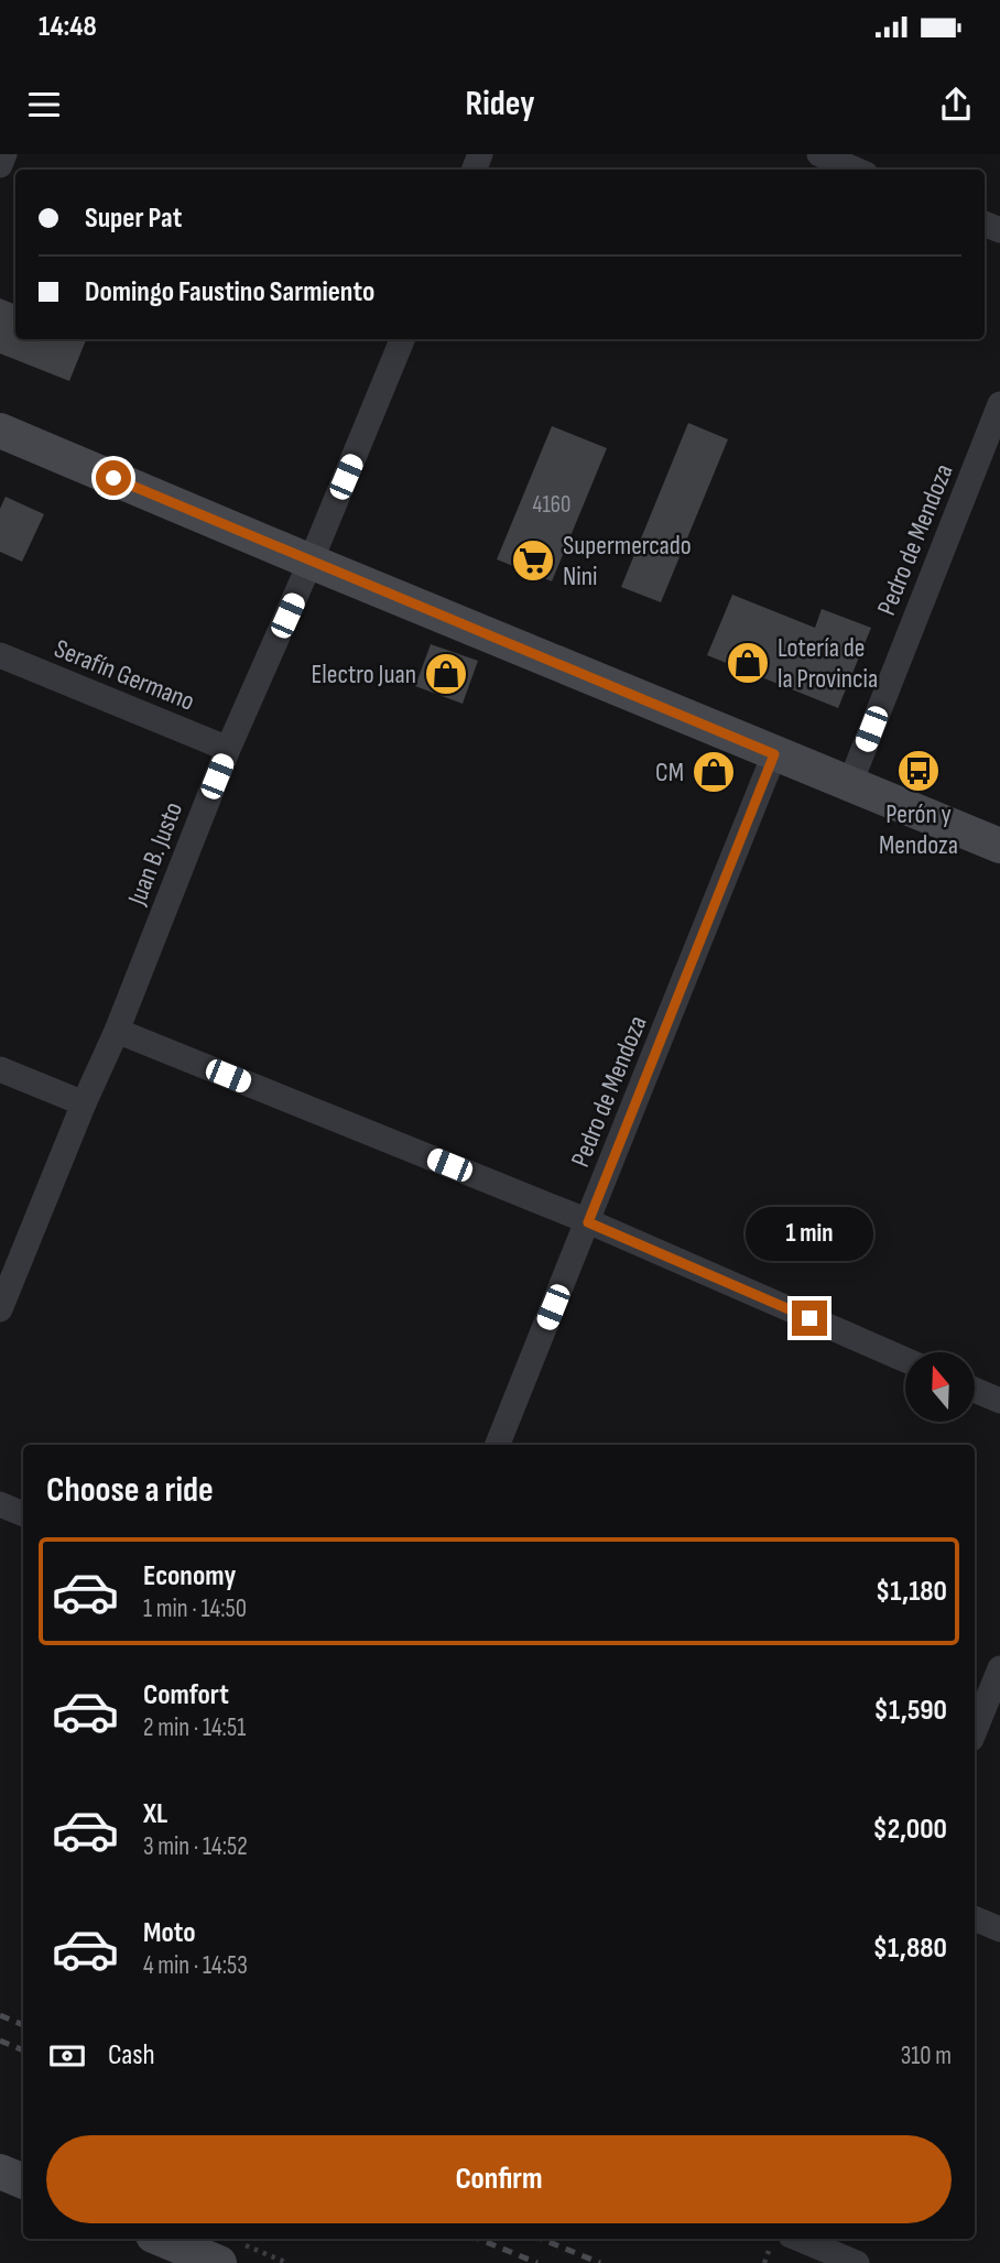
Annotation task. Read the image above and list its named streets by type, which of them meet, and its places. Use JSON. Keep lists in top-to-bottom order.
{
  "streets": {
    "street": ["Pedro de Mendoza", "Serafín Germano", "Juan B. Justo"]
  },
  "crossings": [
    ["Serafín Germano", "Juan B. Justo"]
  ],
  "places": {
    "supermarket": ["Supermercado Nini"],
    "shop": ["Lotería de la Provincia", "Electro Juan", "CM"],
    "bus stop": ["Perón y Mendoza"]
  },
  "house_numbers": ["4160"],
  "north": "top",
  "page": {
    "status": "14:48",
    "header": "Ridey",
    "banner": ["Super Pat", "Domingo Faustino Sarmiento"],
    "bubble": "1 min",
    "heading": "Choose a ride",
    "list": [
      {
        "name": "Economy",
        "note": "1 min · 14:50",
        "value": "$1,180"
      },
      {
        "name": "Comfort",
        "note": "2 min · 14:51",
        "value": "$1,590"
      },
      {
        "name": "XL",
        "note": "3 min · 14:52",
        "value": "$2,000"
      },
      {
        "name": "Moto",
        "note": "4 min · 14:53",
        "value": "$1,880"
      }
    ],
    "pay": ["Cash", "310 m"],
    "buttons": "Confirm"
  }
}
